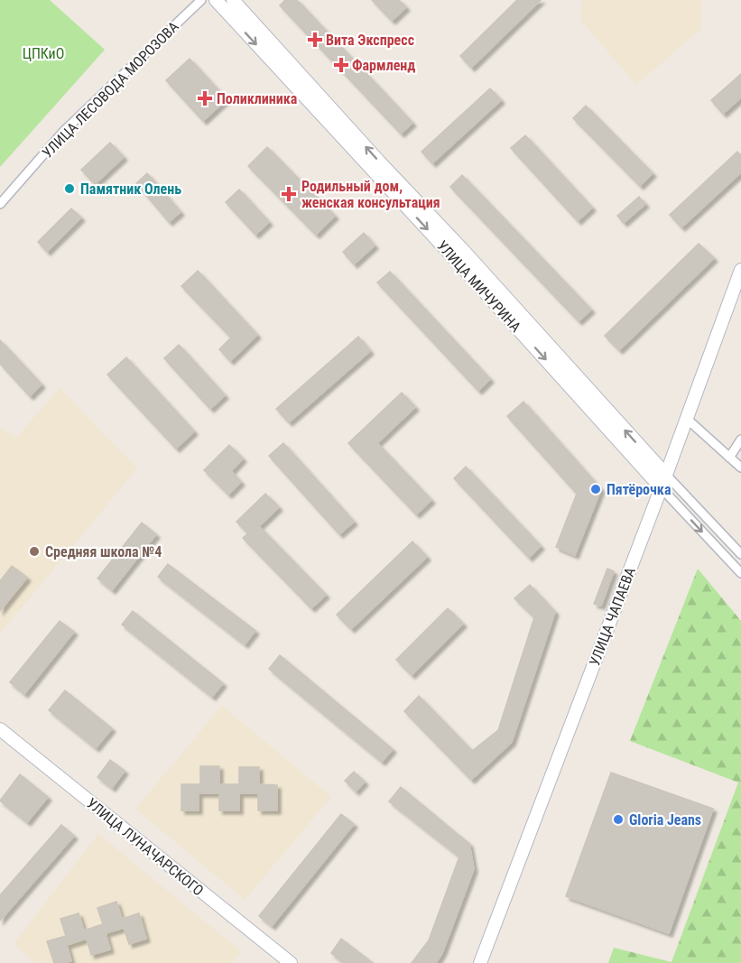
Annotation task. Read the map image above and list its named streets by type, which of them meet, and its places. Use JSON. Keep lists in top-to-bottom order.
{
  "streets": {
    "street": [
      "УЛИЦА ЛЕСОВОДА МОРОЗОВА",
      "УЛИЦА МИЧУРИНА",
      "УЛИЦА ЧАПАЕВА",
      "УЛИЦА ЛУНАЧАРСКОГО"
    ]
  },
  "crossings": [
    ["УЛИЦА МИЧУРИНА", "УЛИЦА ЧАПАЕВА"]
  ],
  "parks": ["ЦПКиО"],
  "places": {
    "health": [
      "Вита Экспресс",
      "Фармленд",
      "Поликлиника",
      "Родильный дом, женская консультация"
    ],
    "other": [
      "Памятник Олень",
      "Пятёрочка",
      "Средняя школа №4",
      "Gloria Jeans"
    ]
  }
}
